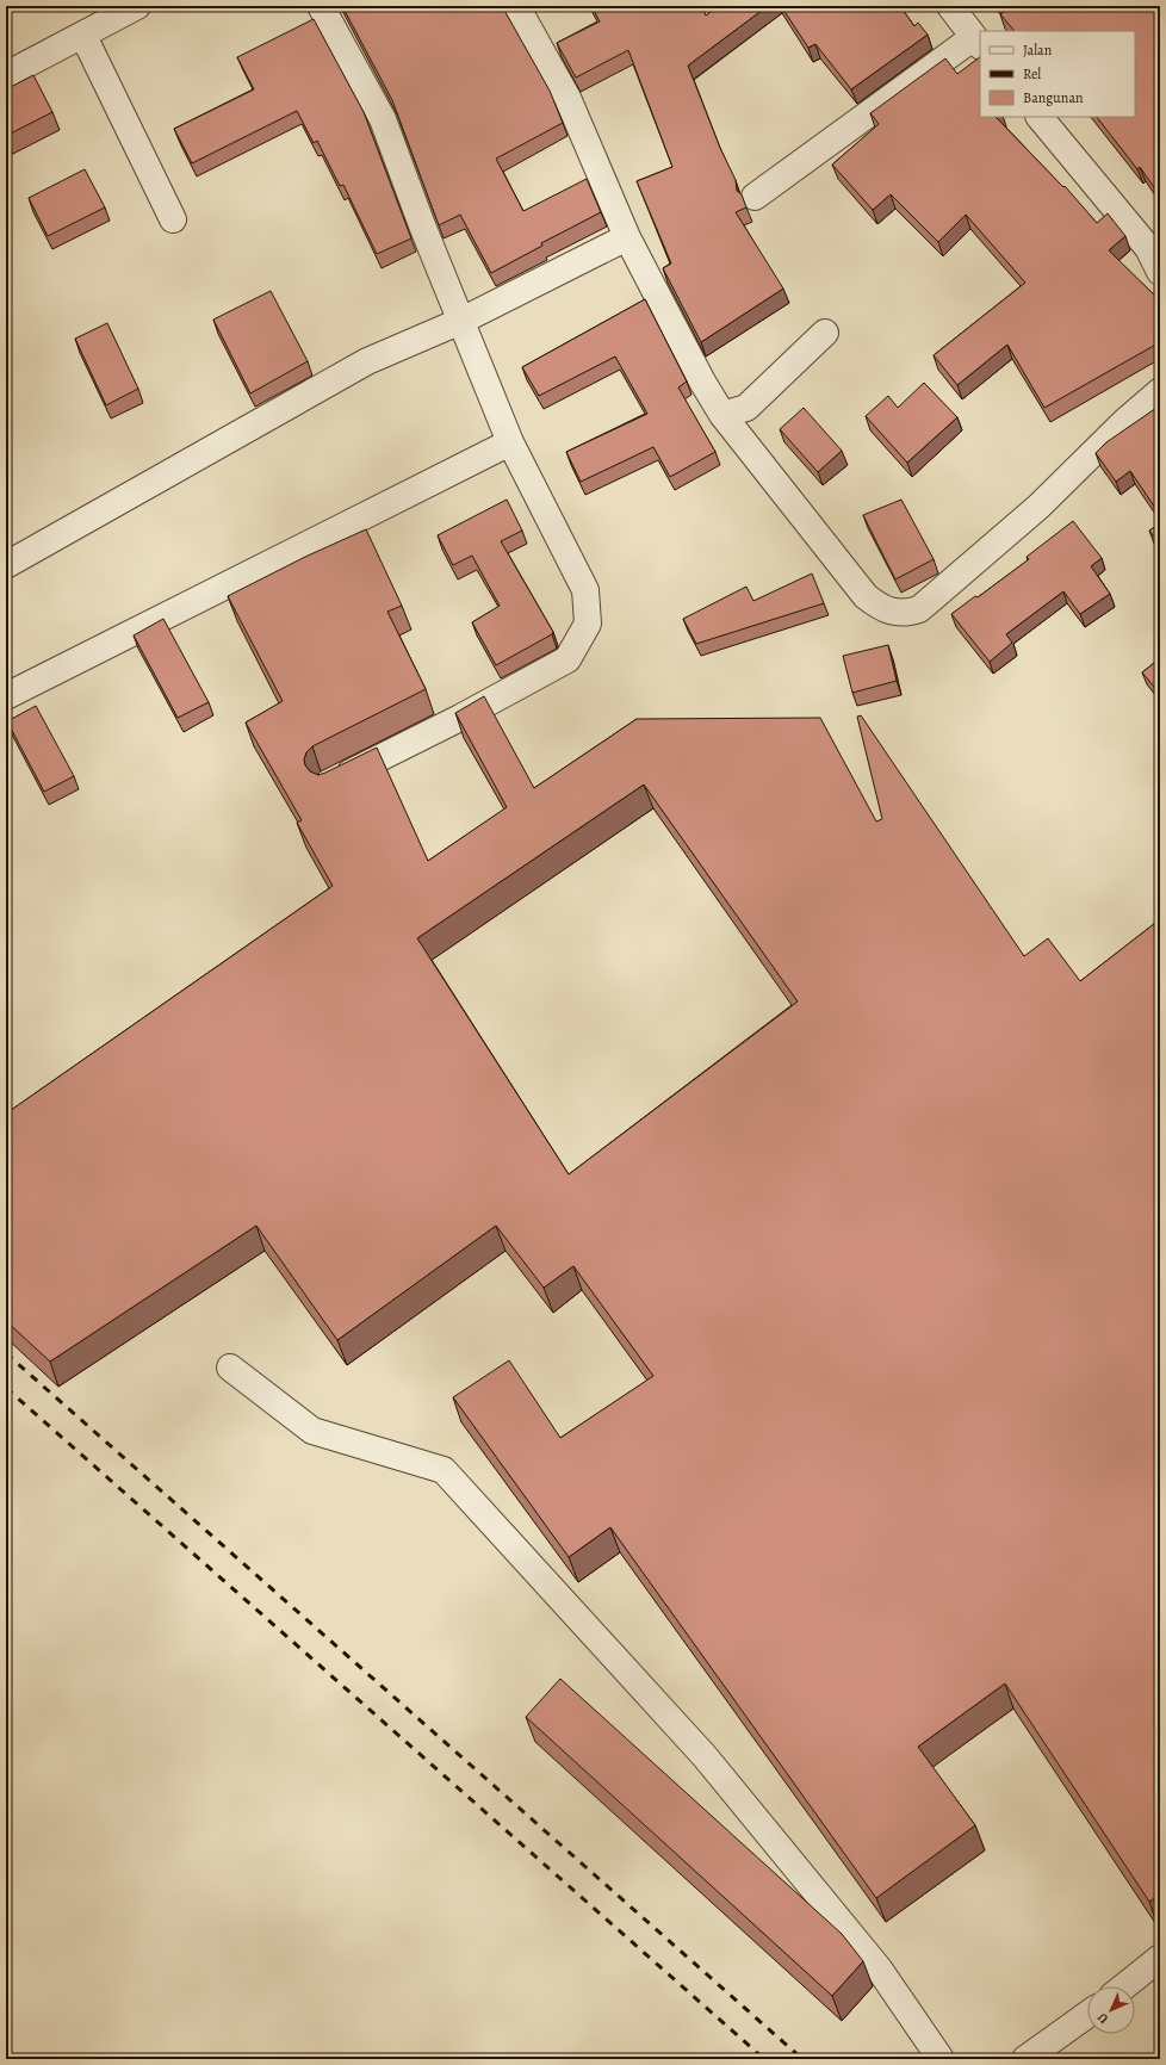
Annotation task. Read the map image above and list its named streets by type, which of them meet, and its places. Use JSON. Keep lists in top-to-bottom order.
{
  "legend": ["Jalan", "Rel", "Bangunan"],
  "north": "bottom left"
}
